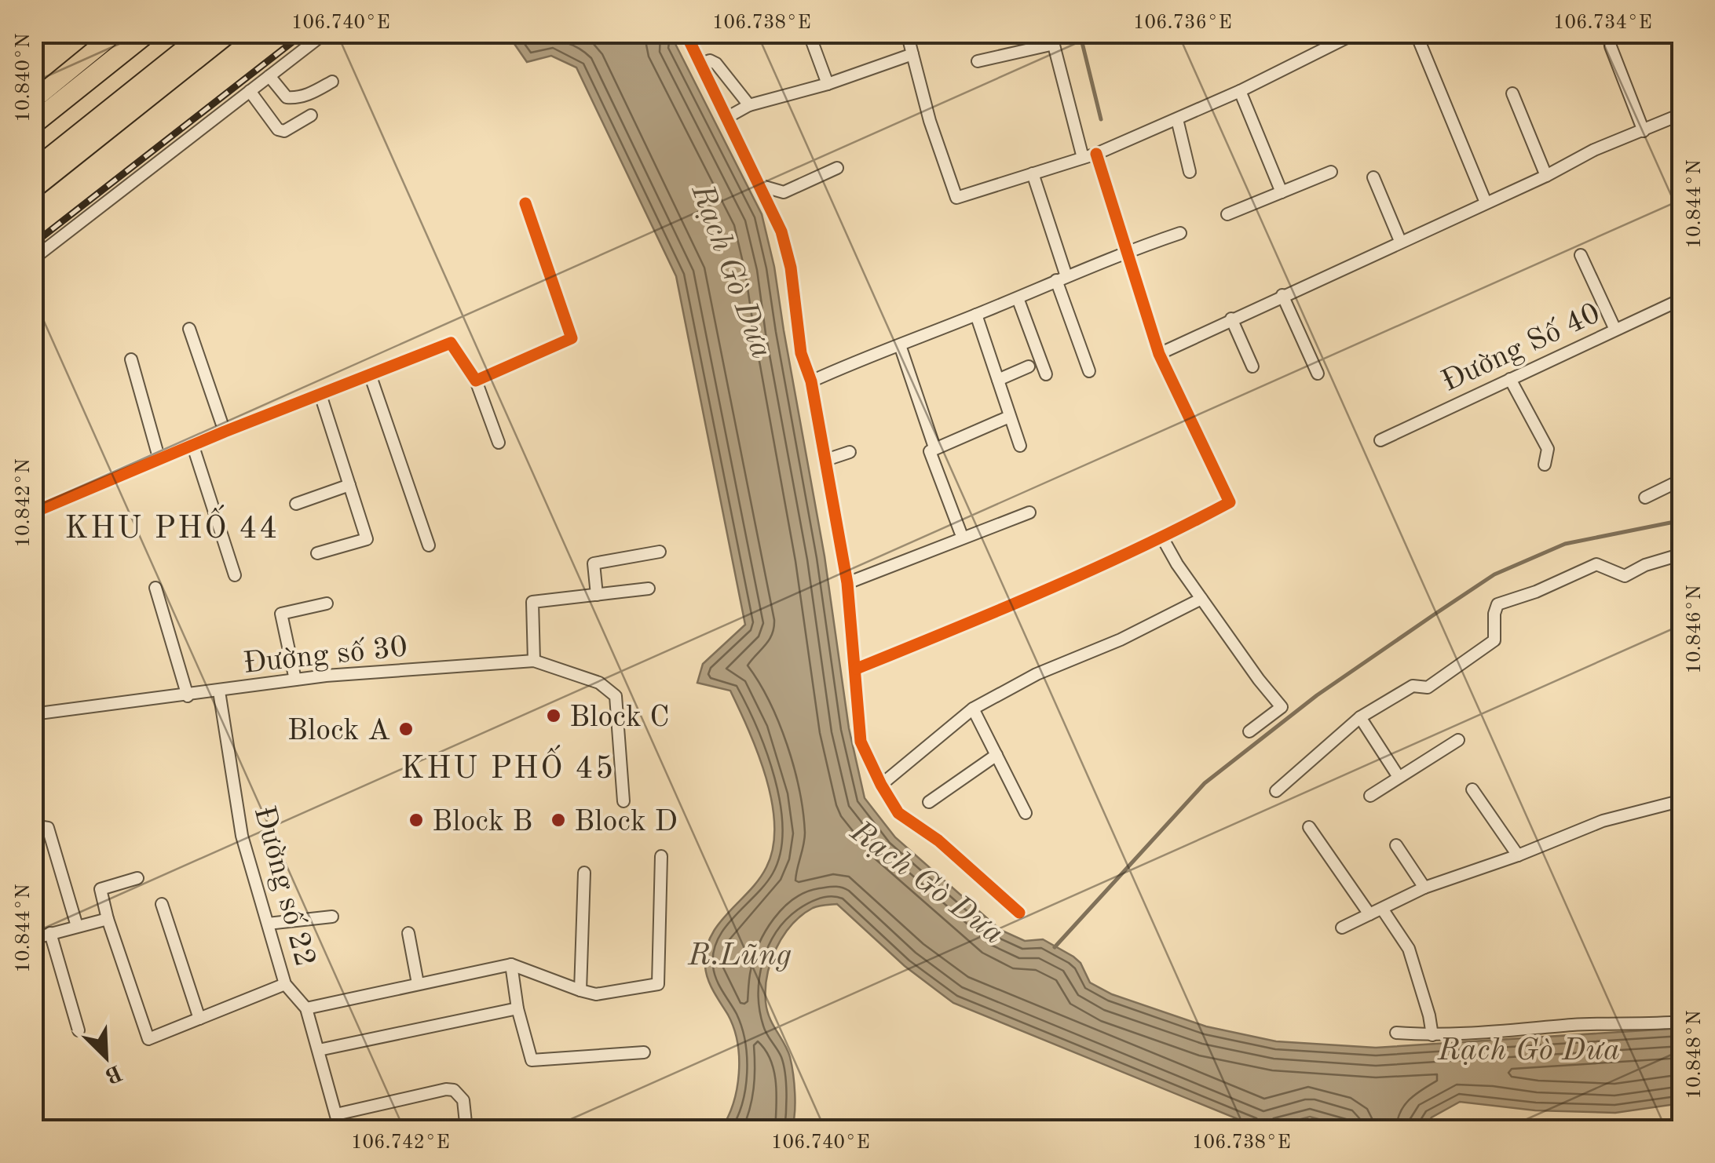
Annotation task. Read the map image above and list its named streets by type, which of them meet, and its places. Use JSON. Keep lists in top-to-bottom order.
{
  "streets": {
    "street": ["Đường Số 40", "Đường số 30", "Đường số 22"]
  },
  "crossings": [
    ["Đường số 30", "Đường số 22"]
  ],
  "districts": ["KHU PHỐ 44", "KHU PHỐ 45"],
  "water": ["Rạch Gò Dưa", "R.Lũng"],
  "places": [
    "Block C",
    "Block A",
    "Block B",
    "Block D"
  ],
  "north": "bottom right",
  "coordinates": [
    "106.740°E",
    "106.738°E",
    "106.736°E",
    "106.734°E",
    "10.840°N",
    "10.844°N",
    "10.842°N",
    "10.846°N",
    "10.848°N",
    "106.742°E"
  ]
}
